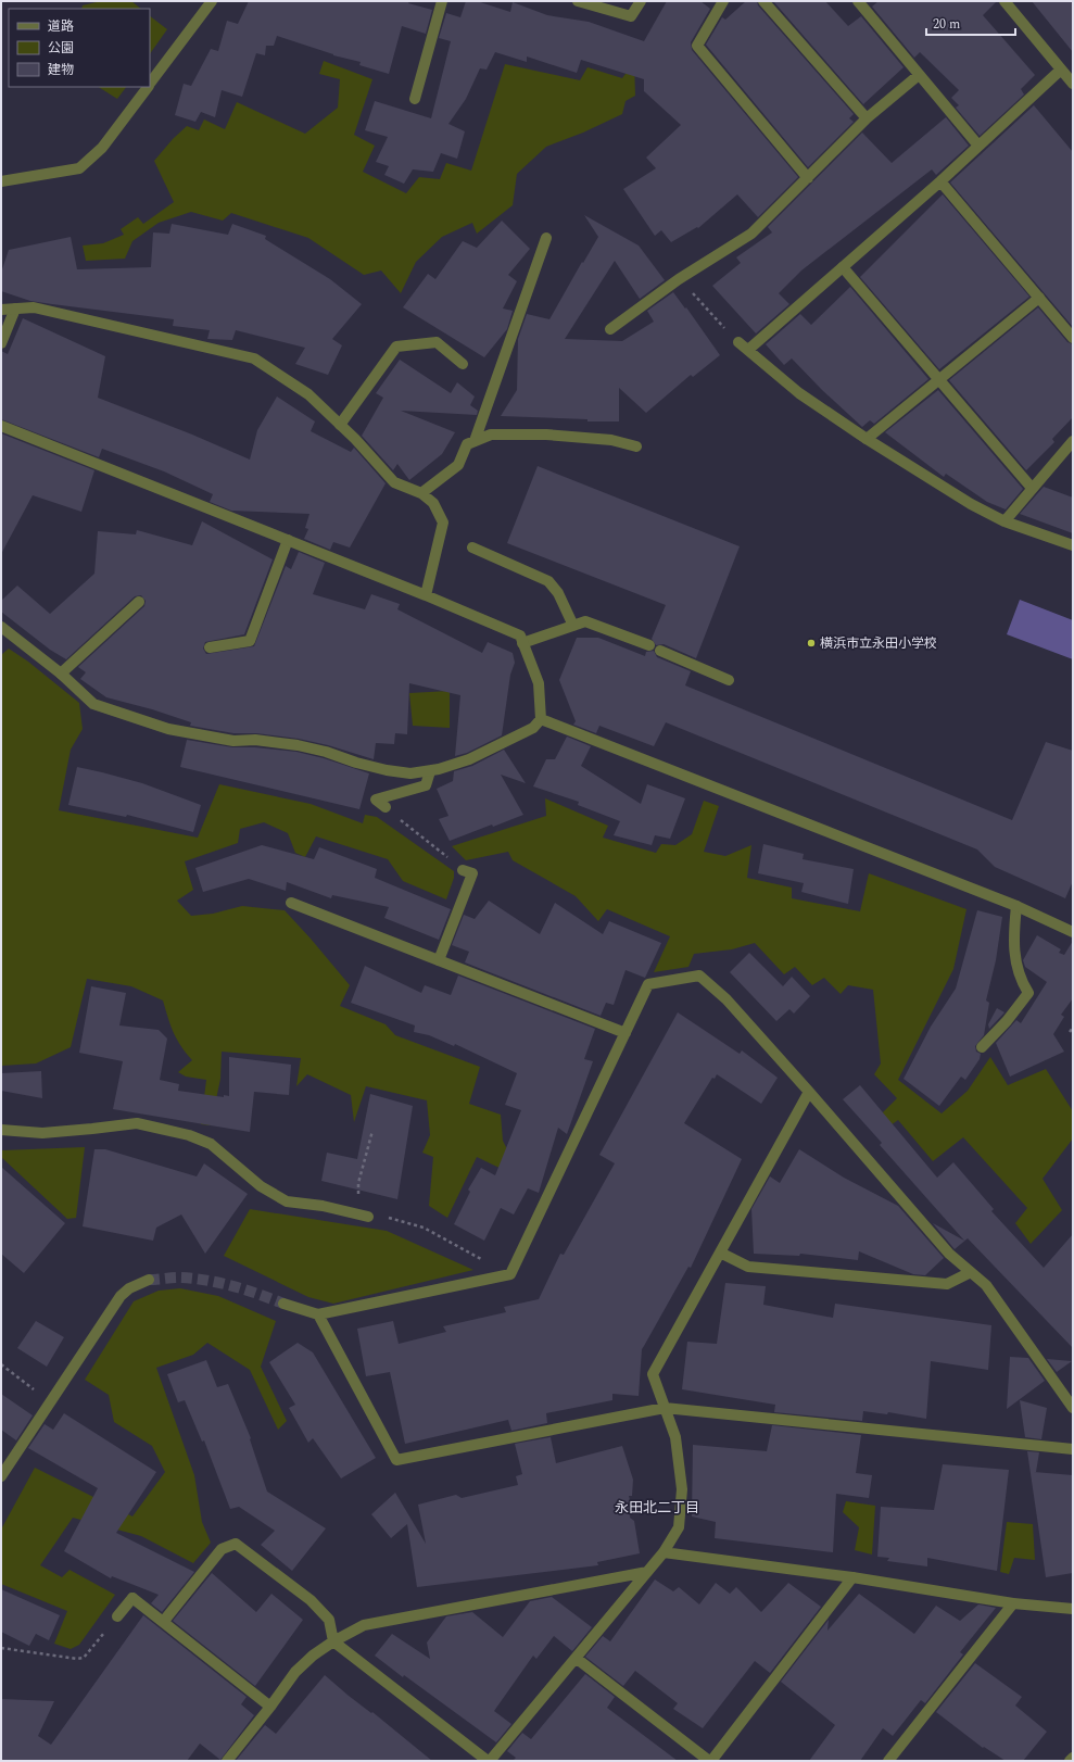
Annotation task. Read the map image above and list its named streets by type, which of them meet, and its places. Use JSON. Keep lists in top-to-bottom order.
{
  "districts": ["永田北二丁目"],
  "places": ["横浜市立永田小学校"],
  "legend": ["道路", "公園", "建物"],
  "scale_bar": "20 m"
}
